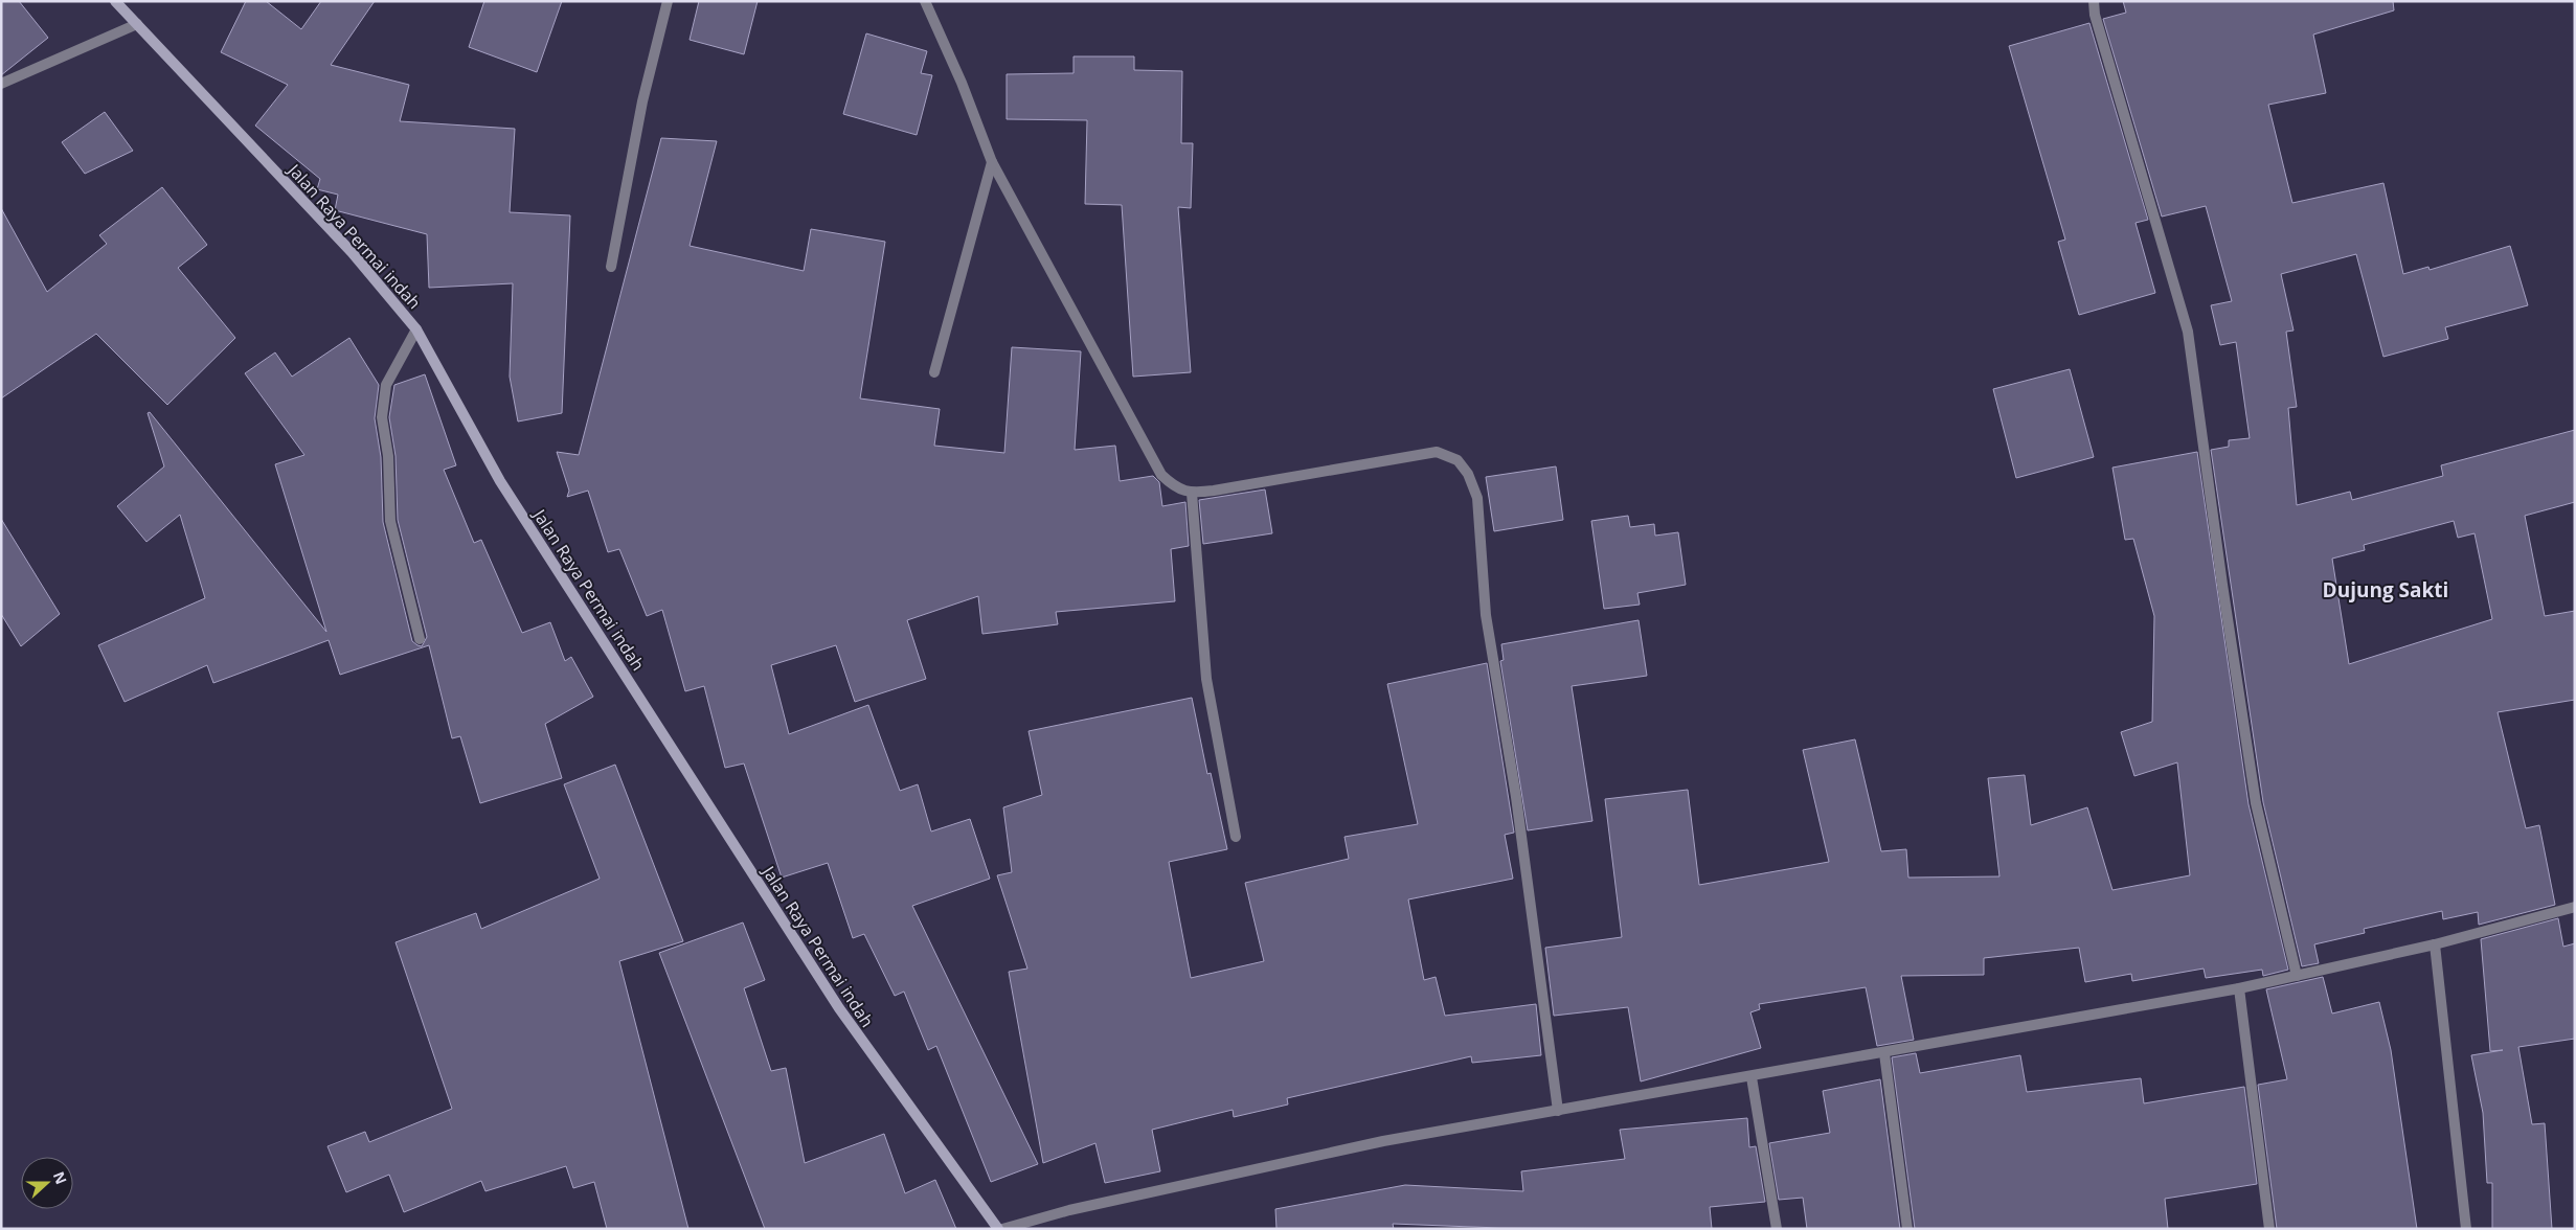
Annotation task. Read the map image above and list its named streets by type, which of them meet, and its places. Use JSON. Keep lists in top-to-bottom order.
{
  "streets": {
    "main road": ["Jalan Raya Permai indah"]
  },
  "districts": ["Dujung Sakti"],
  "north": "right"
}
